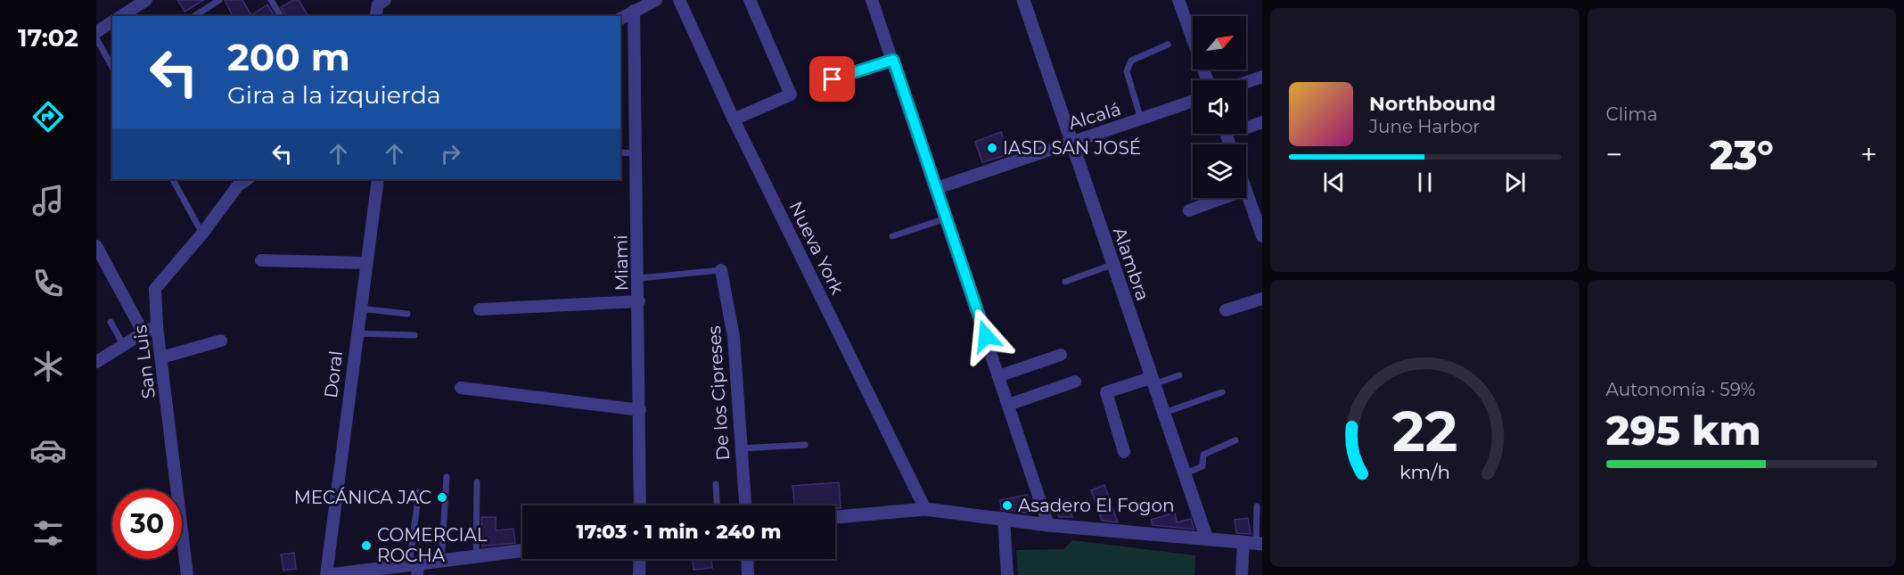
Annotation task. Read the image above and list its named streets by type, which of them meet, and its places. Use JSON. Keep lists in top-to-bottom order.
{
  "streets": {
    "street": [
      "Alcalá",
      "Nueva York",
      "Miami",
      "Alambra",
      "San Luis",
      "Doral",
      "De los Cipreses"
    ]
  },
  "crossings": [
    ["Alcalá", "Alambra"]
  ],
  "places": [
    "IASD SAN JOSÉ",
    "MECÁNICA JAC",
    "Asadero El Fogon",
    "COMERCIAL ROCHA"
  ],
  "north": "top right",
  "page": {
    "tabs": "17:02",
    "tile": [
      "Clima",
      ["Autonomía · 59%", "295 km"]
    ],
    "turn": ["200 m", "Gira a la izquierda"],
    "song": ["Northbound", "June Harbor"],
    "heat": ["−", "23°", "+"],
    "limit": "30",
    "trip": "17:03 · 1 min · 240 m",
    "gauge": ["22", "km/h"]
  }
}
